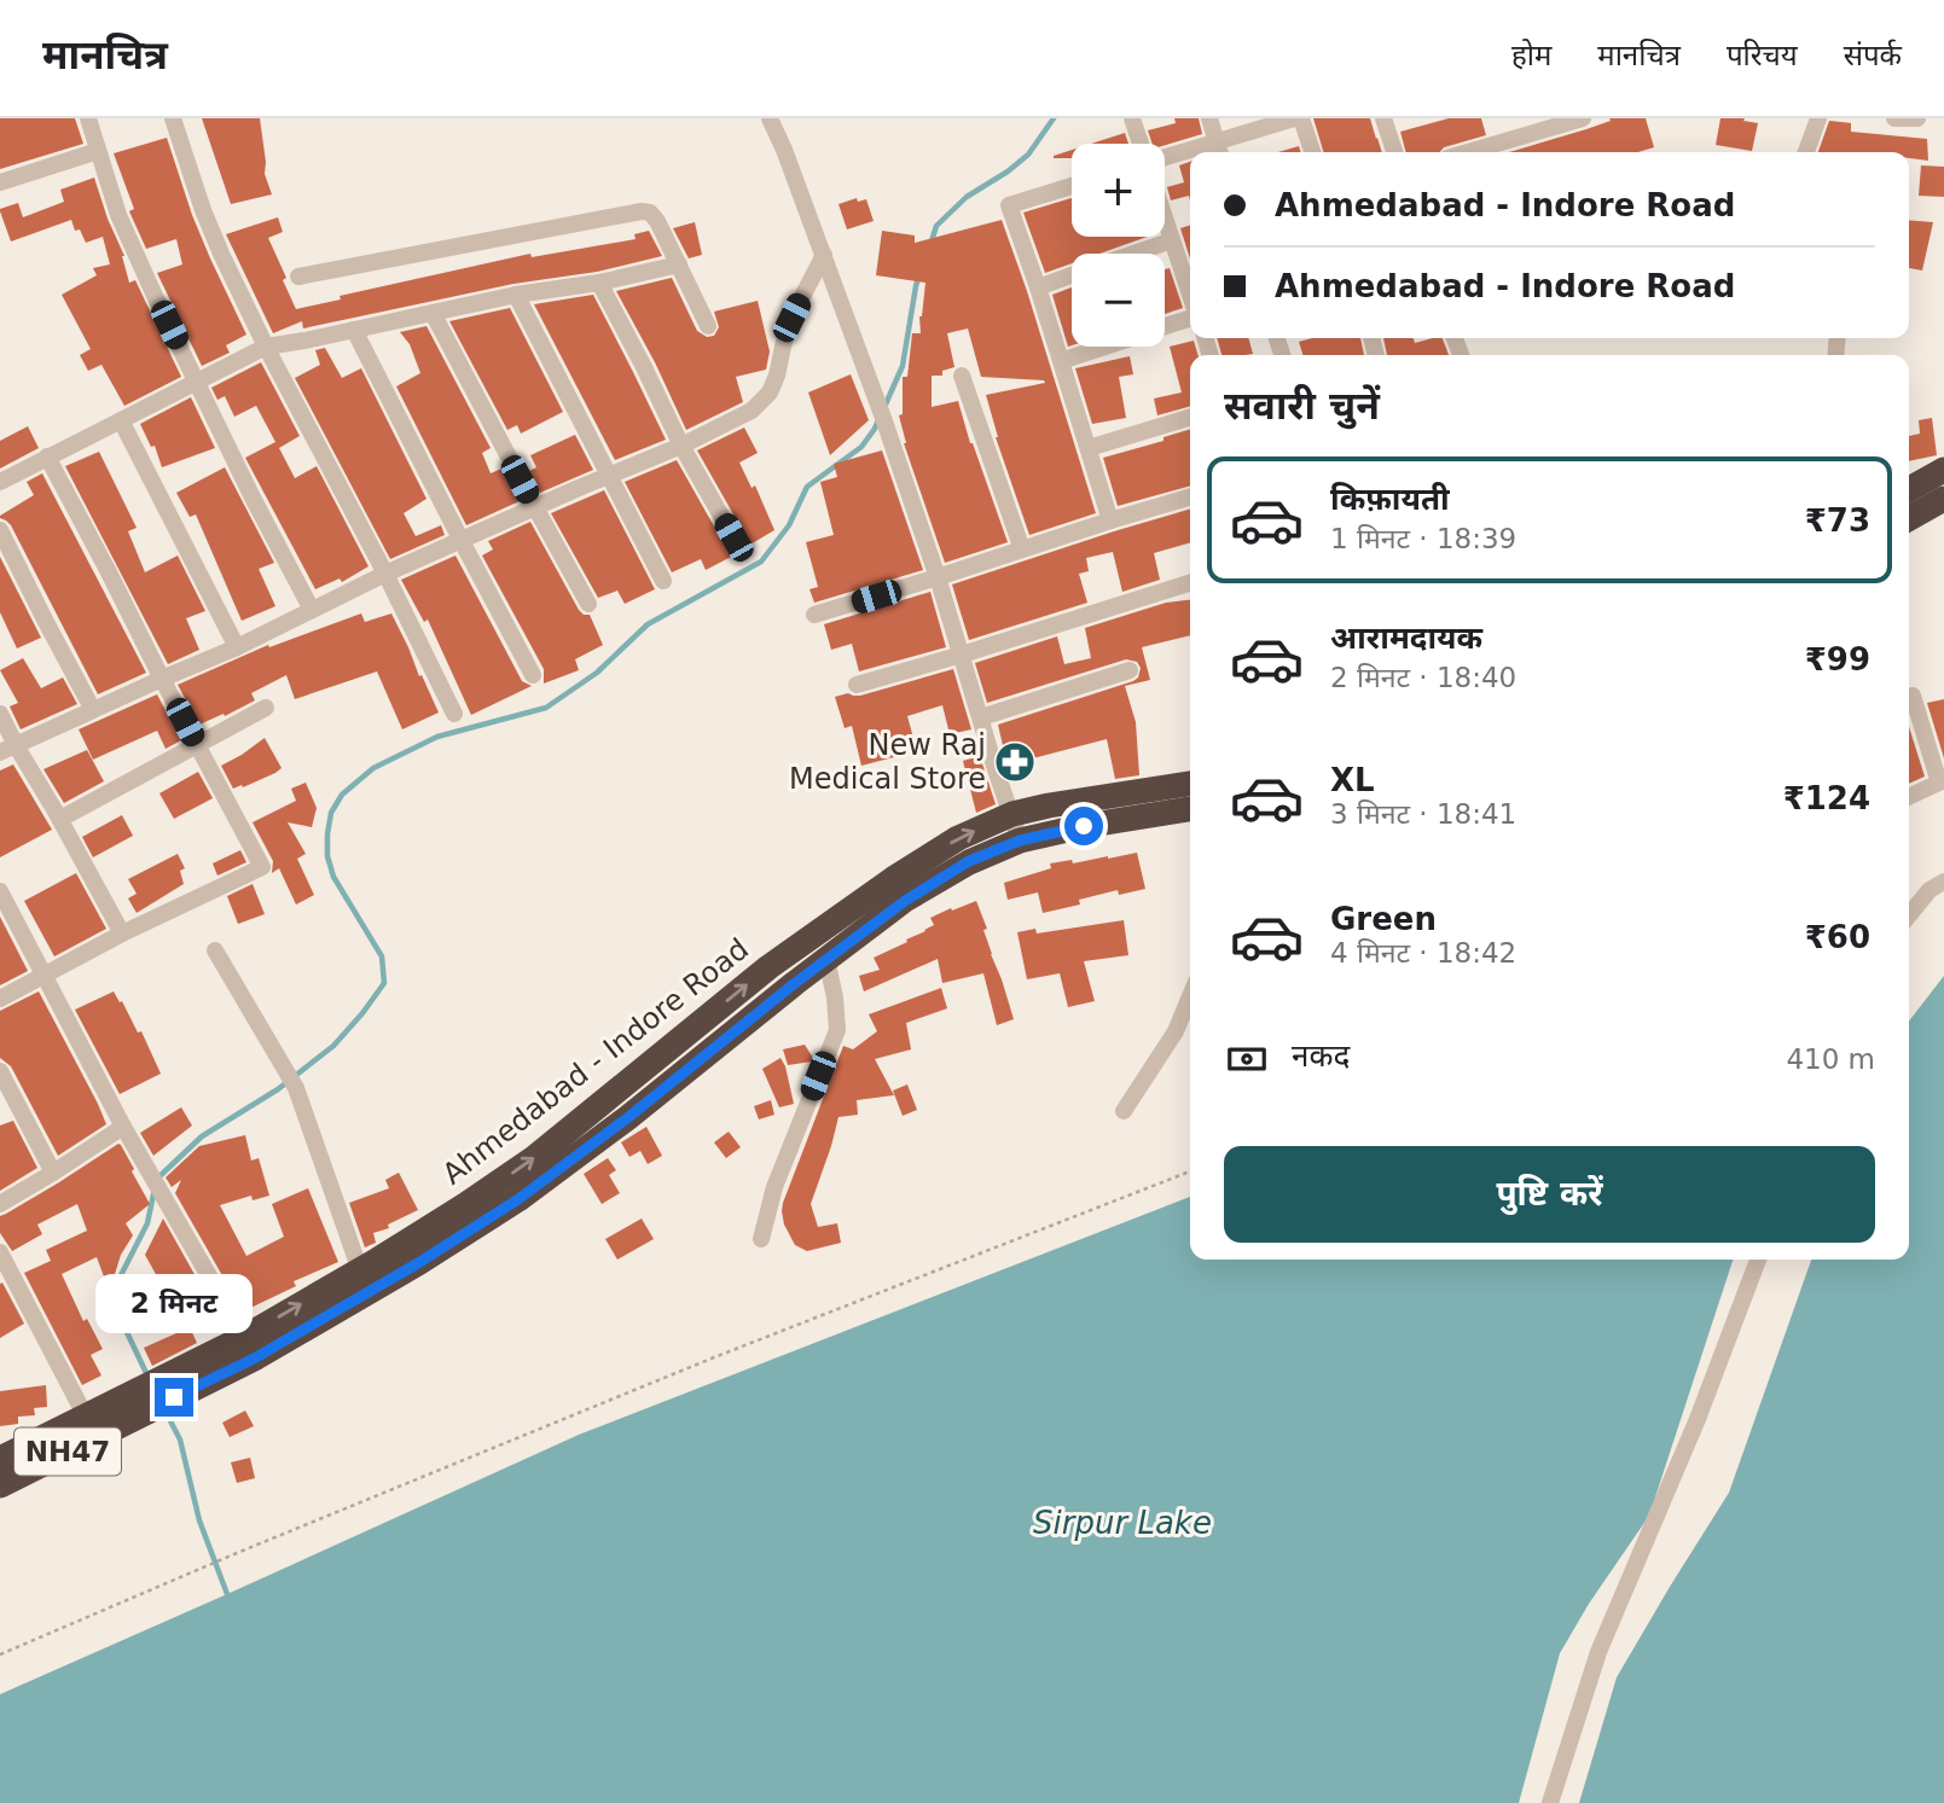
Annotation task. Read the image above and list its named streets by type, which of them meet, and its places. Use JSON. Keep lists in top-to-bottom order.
{
  "streets": {
    "highway": ["Ahmedabad - Indore Road", "NH47"]
  },
  "water": ["Sirpur Lake"],
  "places": {
    "pharmacy": ["New Raj Medical Store"]
  },
  "page": {
    "header": "मानचित्र",
    "nav": [
      "होम",
      "मानचित्र",
      "परिचय",
      "संपर्क"
    ],
    "map_buttons": ["+", "−"],
    "banner": ["Ahmedabad - Indore Road", "Ahmedabad - Indore Road"],
    "heading": "सवारी चुनें",
    "list": [
      {
        "name": "किफ़ायती",
        "note": "1 मिनट · 18:39",
        "value": "₹73"
      },
      {
        "name": "आरामदायक",
        "note": "2 मिनट · 18:40",
        "value": "₹99"
      },
      {
        "name": "XL",
        "note": "3 मिनट · 18:41",
        "value": "₹124"
      },
      {
        "name": "Green",
        "note": "4 मिनट · 18:42",
        "value": "₹60"
      }
    ],
    "pay": ["नकद", "410 m"],
    "buttons": "पुष्टि करें",
    "bubble": "2 मिनट"
  }
}
